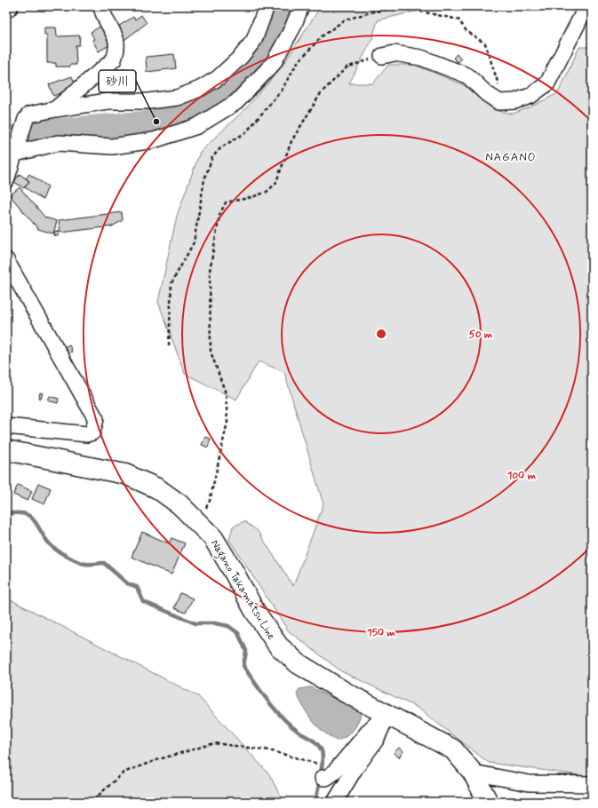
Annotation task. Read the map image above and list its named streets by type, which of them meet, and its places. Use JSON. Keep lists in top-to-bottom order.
{
  "streets": {
    "main road": ["Nagano Takamatsu Line"]
  },
  "districts": ["NAGANO"],
  "places": ["砂川"],
  "rings": ["50 m", "100 m", "150 m"]
}
